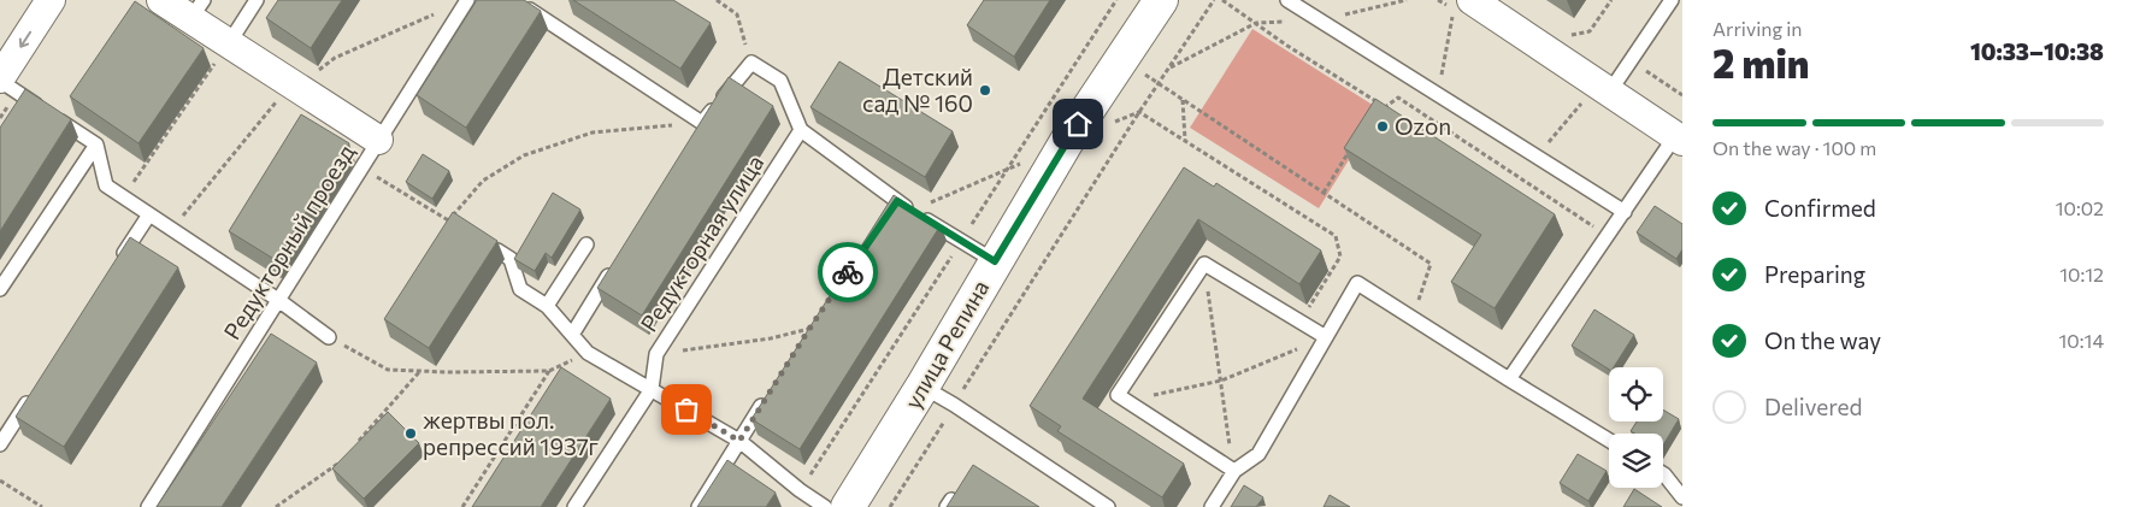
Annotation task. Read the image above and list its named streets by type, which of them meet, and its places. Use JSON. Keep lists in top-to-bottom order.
{
  "streets": {
    "street": ["улица Репина"],
    "lane": ["Редукторный проезд", "Редукторная улица"]
  },
  "places": ["Детский сад № 160", "Ozon", "жертвы пол. репрессий 1937г"],
  "page": {
    "heading": ["2 min", "Arriving in", "10:33–10:38"],
    "bar": "On the way · 100 m",
    "list": [
      ["Confirmed", "10:02"],
      ["Preparing", "10:12"],
      ["On the way", "10:14"],
      "Delivered"
    ]
  }
}
